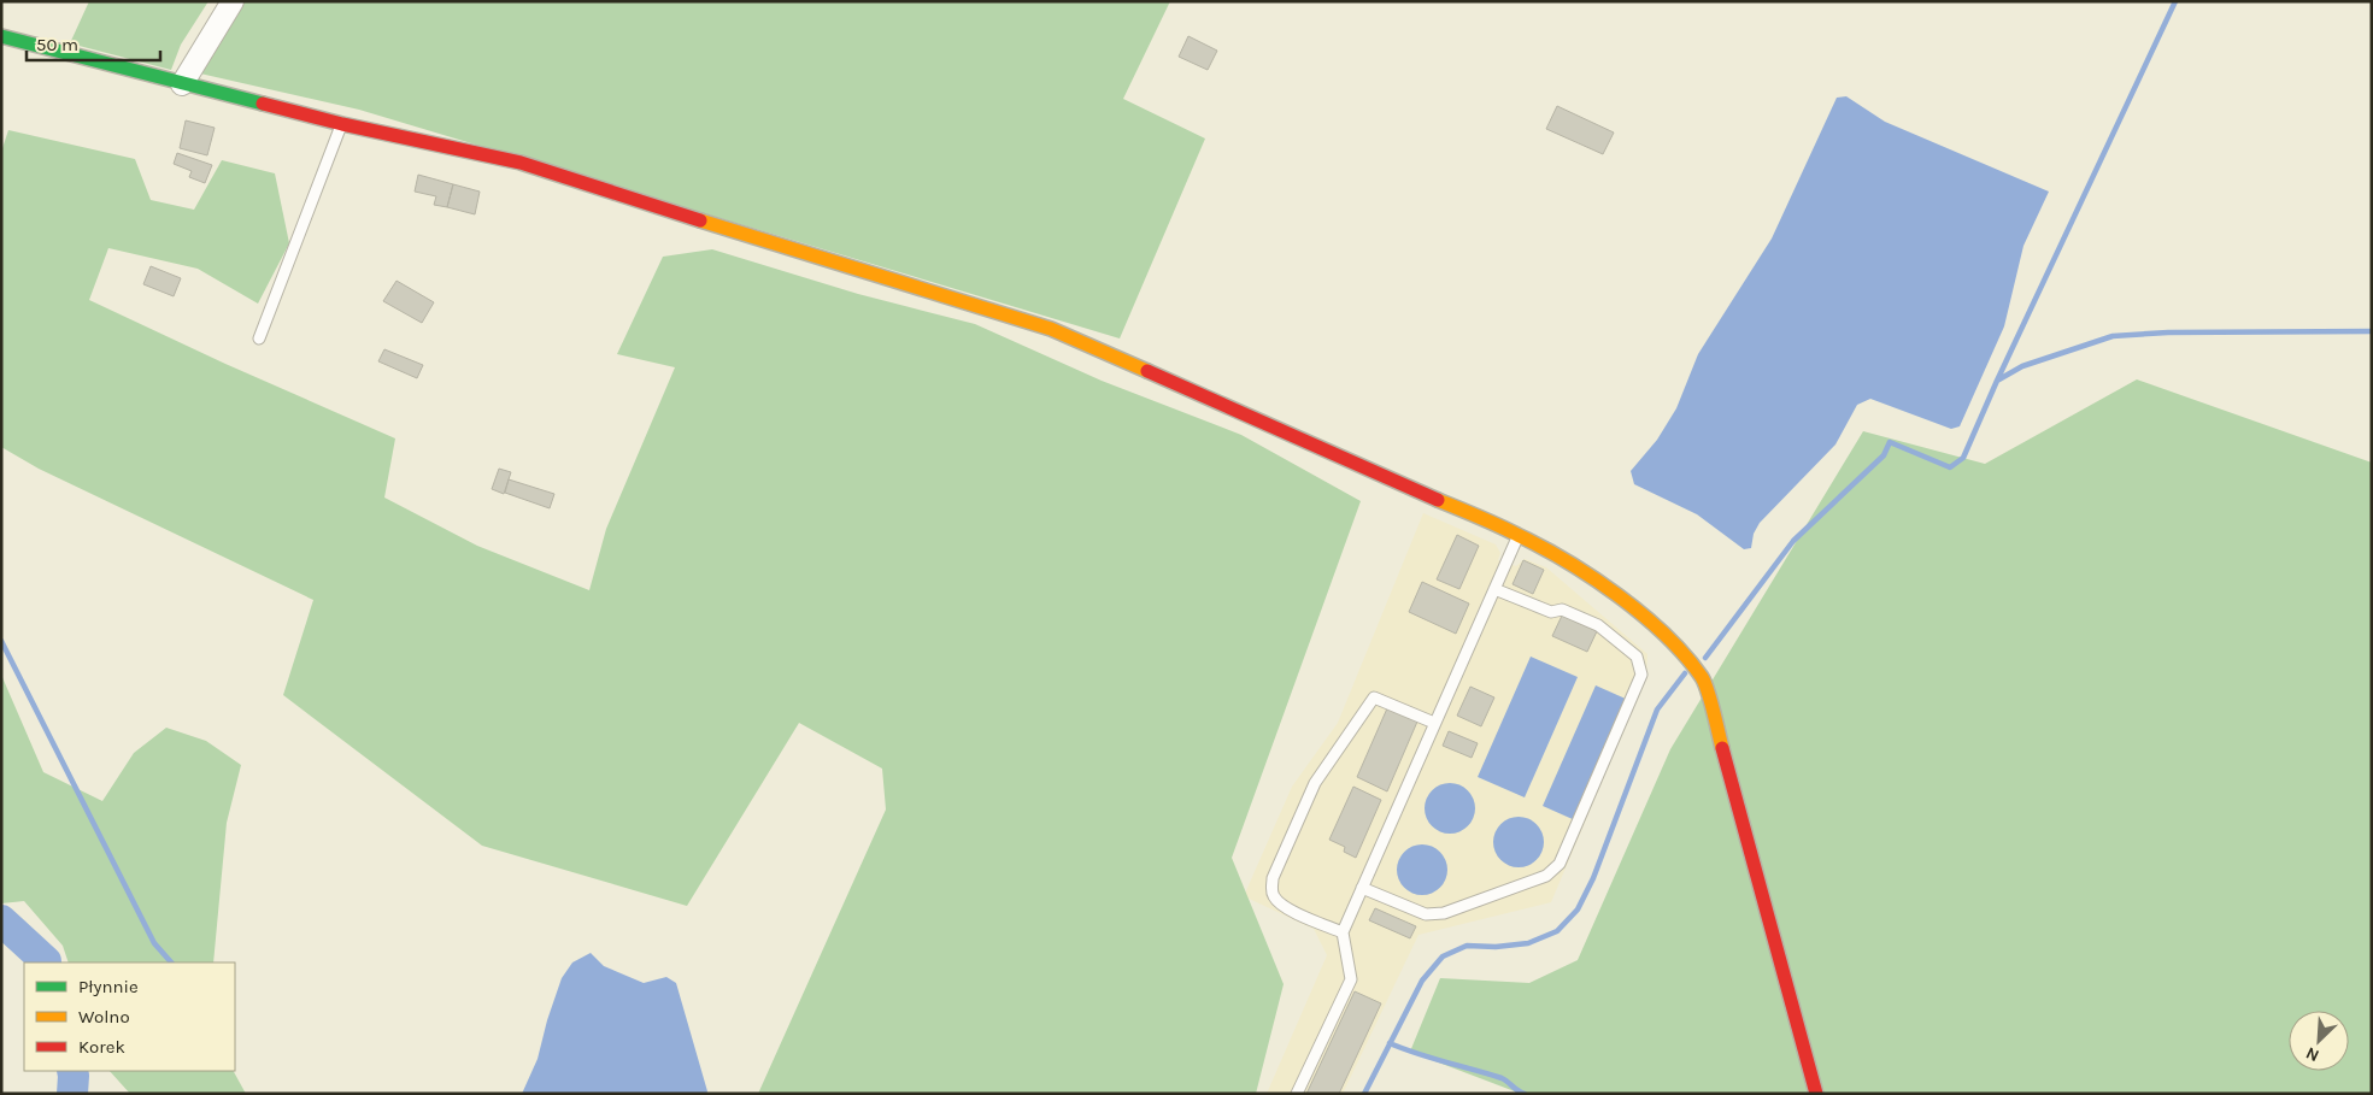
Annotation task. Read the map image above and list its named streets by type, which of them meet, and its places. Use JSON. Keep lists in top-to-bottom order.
{
  "legend": ["Płynnie", "Wolno", "Korek"],
  "scale_bar": "50 m",
  "north": "bottom left"
}
